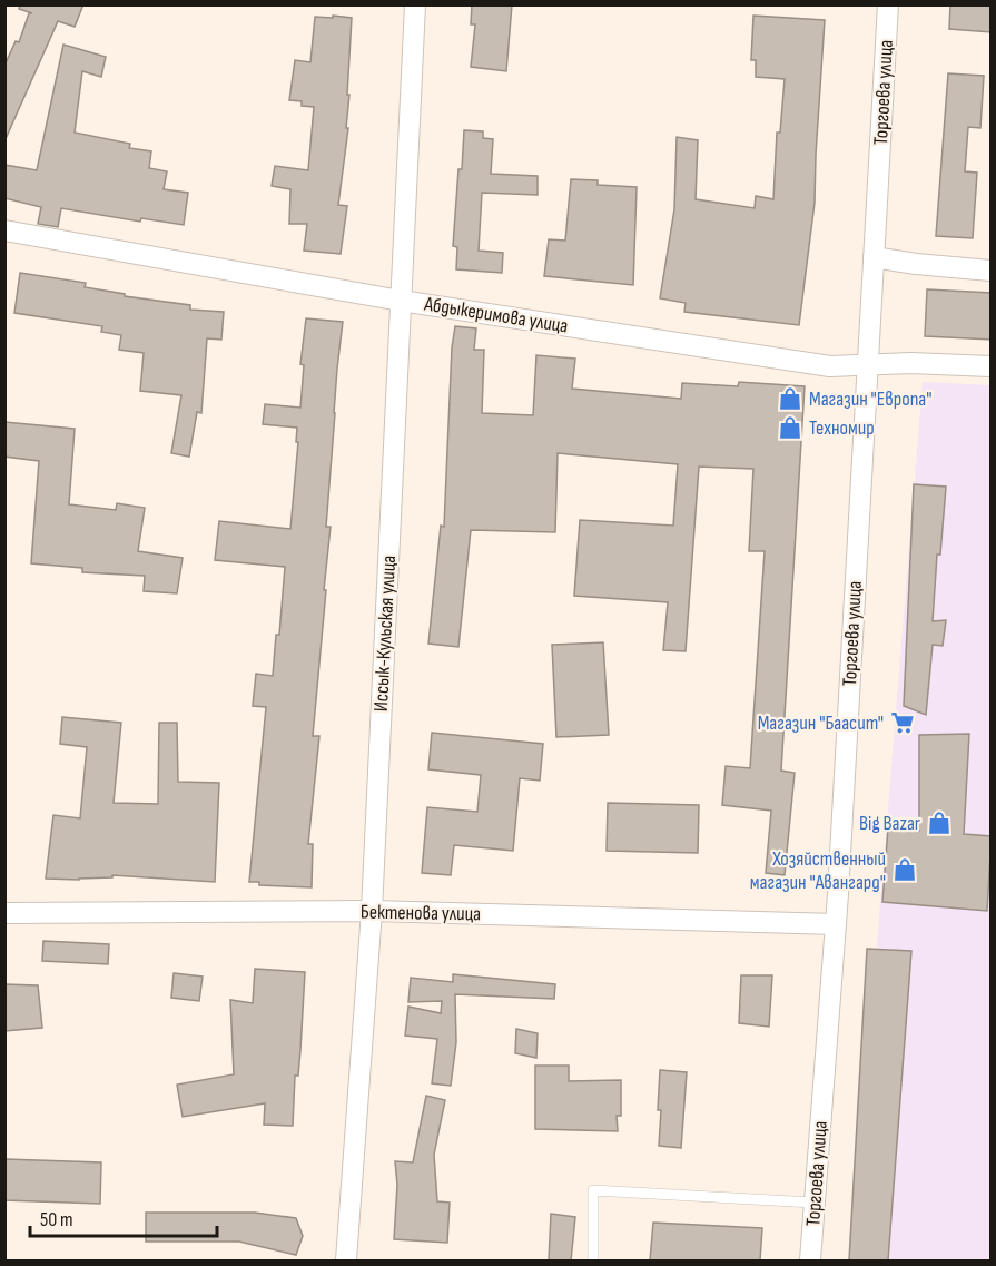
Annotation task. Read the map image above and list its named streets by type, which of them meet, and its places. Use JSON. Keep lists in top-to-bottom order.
{
  "streets": {
    "street": [
      "Торгоева улица",
      "Абдыкеримова улица",
      "Иссык-Кульская улица",
      "Бектенова улица"
    ]
  },
  "crossings": [
    ["Торгоева улица", "Абдыкеримова улица"],
    ["Торгоева улица", "Бектенова улица"],
    ["Абдыкеримова улица", "Иссык-Кульская улица"],
    ["Иссык-Кульская улица", "Бектенова улица"]
  ],
  "places": {
    "shop": [
      "Магазин \"Европа\"",
      "Техномир",
      "Big Bazar",
      "Хозяйственный магазин \"Авангард\""
    ],
    "supermarket": ["Магазин \"Баасит\""]
  },
  "scale_bar": "50 m"
}
